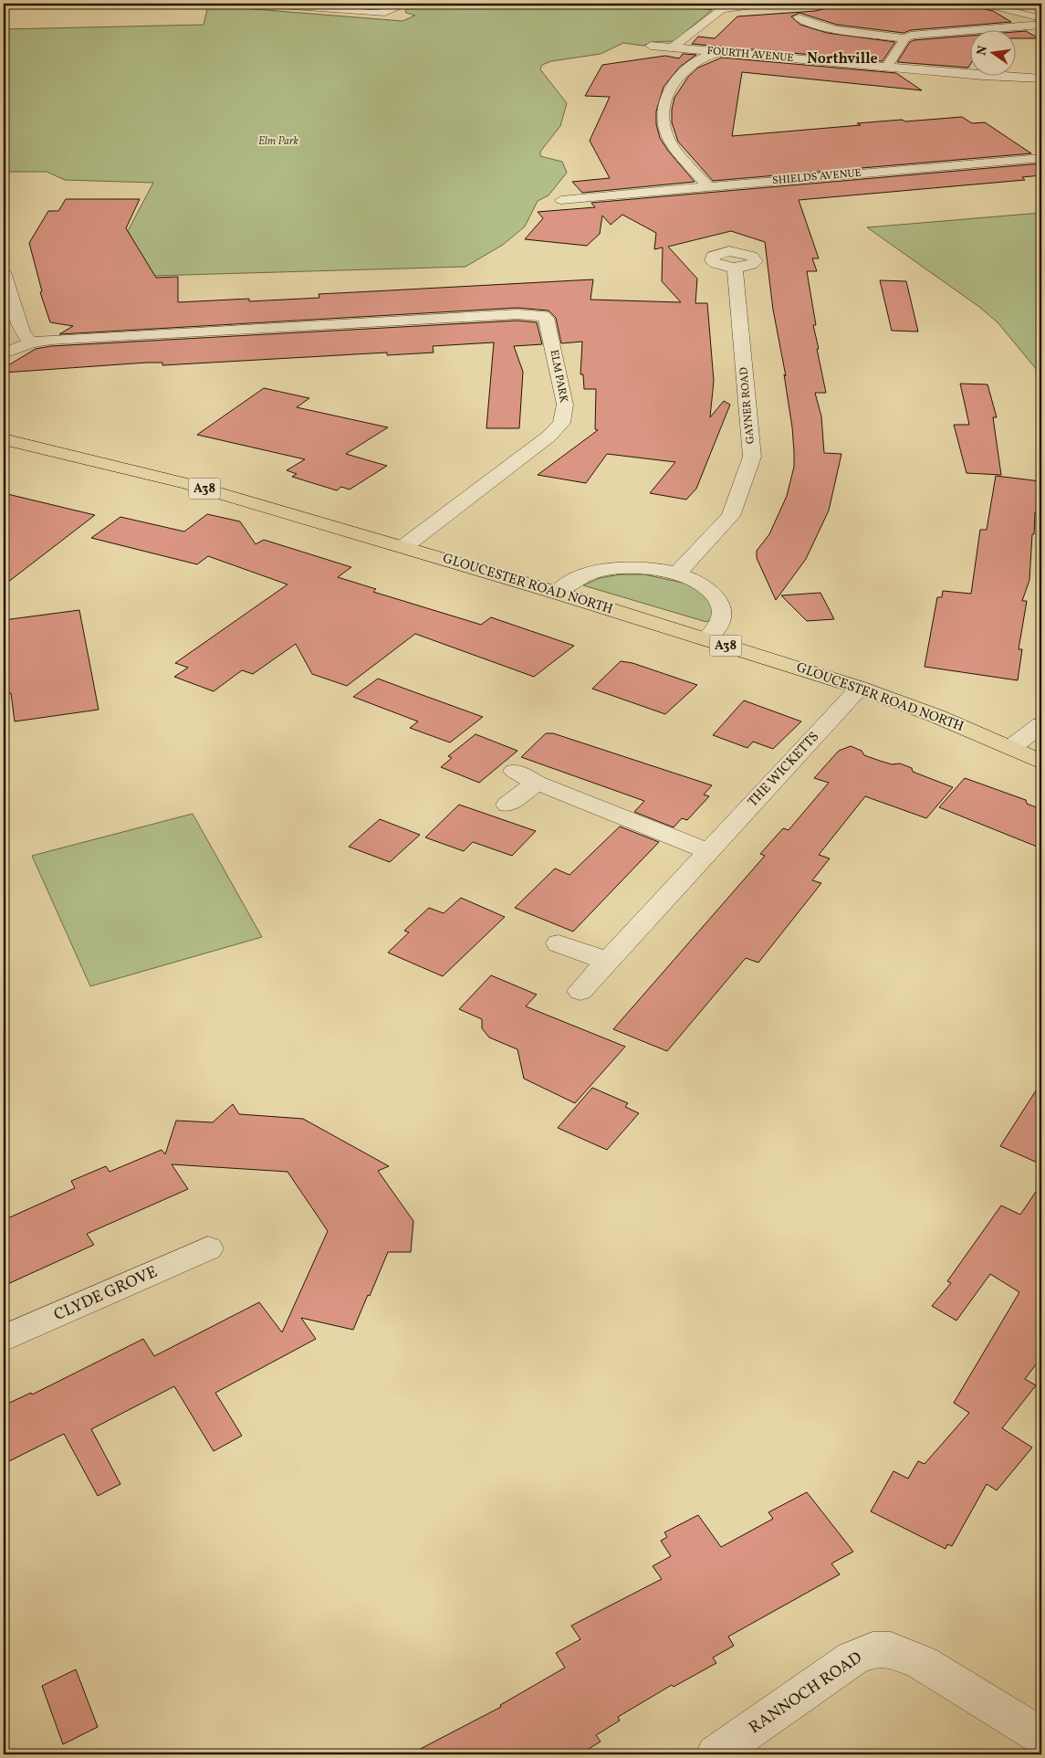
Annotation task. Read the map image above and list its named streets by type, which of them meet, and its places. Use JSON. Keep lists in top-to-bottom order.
{
  "streets": {
    "main road": ["A38", "GLOUCESTER ROAD NORTH"],
    "street": [
      "FOURTH AVENUE",
      "SHIELDS AVENUE",
      "ELM PARK",
      "GAYNER ROAD",
      "THE WICKETTS",
      "CLYDE GROVE",
      "RANNOCH ROAD"
    ]
  },
  "crossings": [
    ["ELM PARK", "GLOUCESTER ROAD NORTH"],
    ["GLOUCESTER ROAD NORTH", "THE WICKETTS"]
  ],
  "districts": ["Northville"],
  "parks": ["Elm Park"],
  "north": "left"
}
